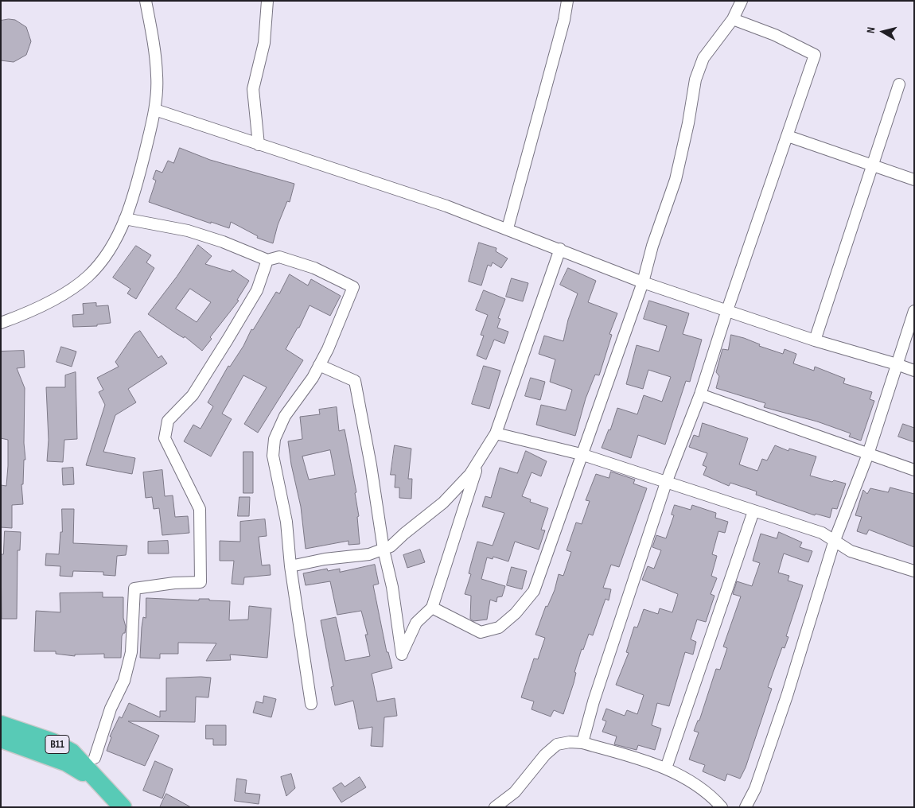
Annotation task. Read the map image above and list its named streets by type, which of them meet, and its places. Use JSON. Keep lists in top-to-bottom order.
{
  "streets": {
    "highway": ["B11"]
  },
  "north": "left"
}
